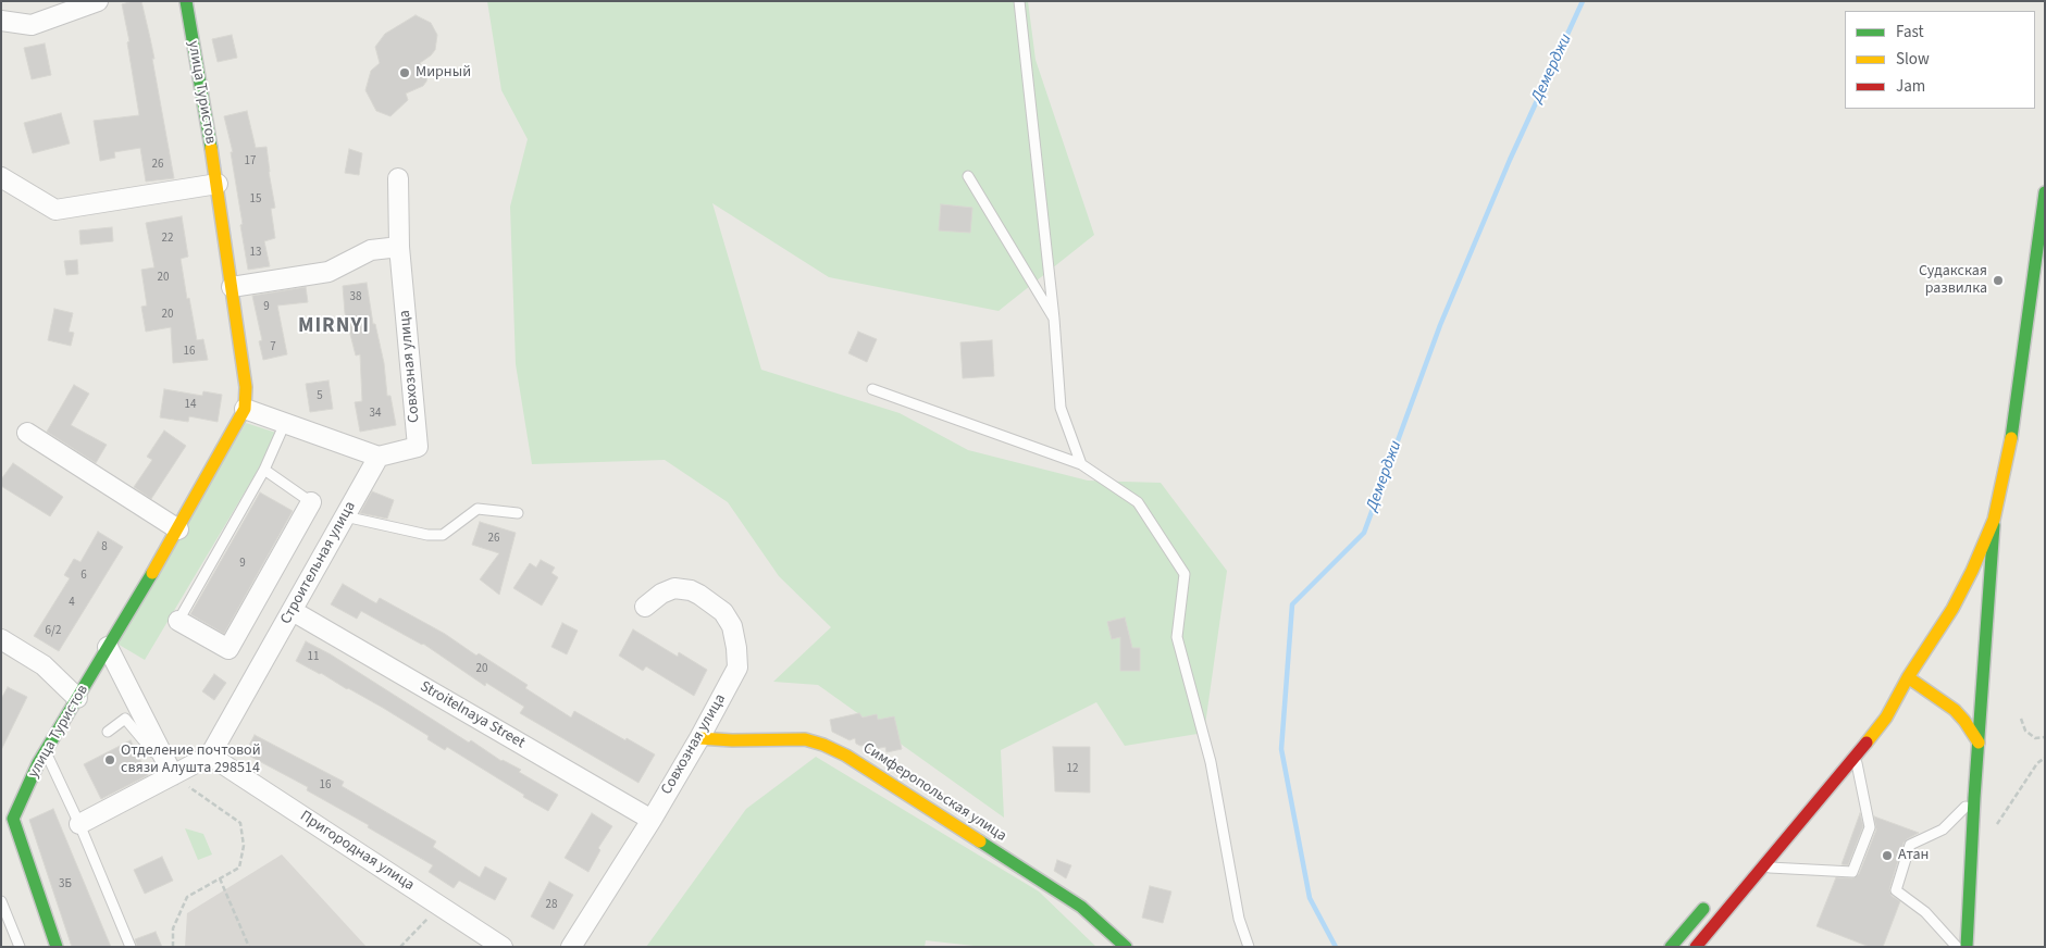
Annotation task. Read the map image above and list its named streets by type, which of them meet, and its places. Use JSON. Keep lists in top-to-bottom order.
{
  "streets": {
    "main road": ["улица Туристов", "Симферопольская улица"],
    "street": [
      "Совхозная улица",
      "Строительная улица",
      "Stroitelnaya Street",
      "Пригородная улица"
    ]
  },
  "crossings": [
    ["Совхозная улица", "Строительная улица"],
    ["Совхозная улица", "Stroitelnaya Street"],
    ["Совхозная улица", "Симферопольская улица"],
    ["Строительная улица", "Stroitelnaya Street"],
    ["Строительная улица", "Пригородная улица"]
  ],
  "districts": ["MIRNYI"],
  "water": ["Демерджи"],
  "places": [
    "Мирный",
    "Судакская развилка",
    "Отделение почтовой связи Алушта 298514",
    "Атан"
  ],
  "house_numbers": [
    "17",
    "26",
    "15",
    "22",
    "13",
    "20",
    "38",
    "9",
    "20",
    "7",
    "16",
    "5",
    "14",
    "34",
    "26",
    "8",
    "9",
    "6",
    "4",
    "6/2",
    "11",
    "20",
    "12",
    "16",
    "3Б",
    "28"
  ],
  "legend": ["Fast", "Slow", "Jam"]
}
